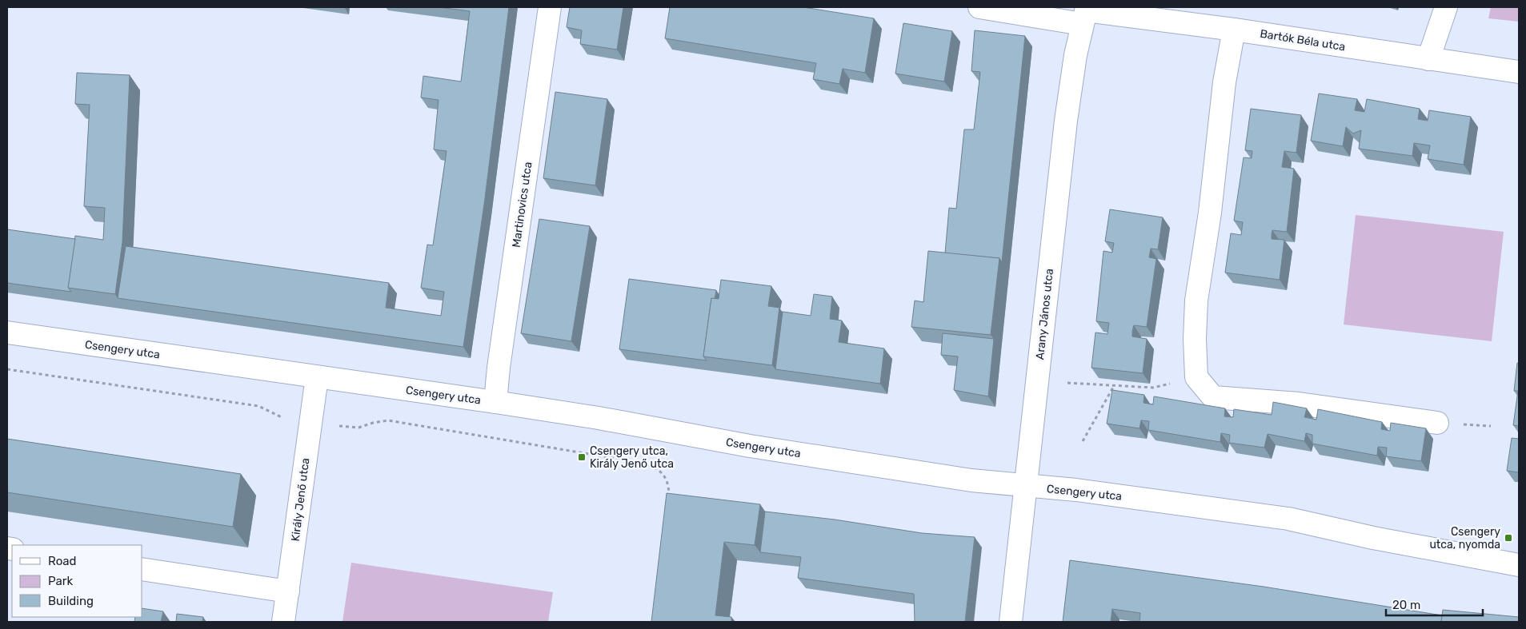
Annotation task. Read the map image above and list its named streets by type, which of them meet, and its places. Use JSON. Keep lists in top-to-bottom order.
{
  "streets": {
    "street": [
      "Bartók Béla utca",
      "Martinovics utca",
      "Arany János utca",
      "Csengery utca",
      "Király Jenő utca"
    ]
  },
  "crossings": [
    ["Bartók Béla utca", "Arany János utca"],
    ["Martinovics utca", "Csengery utca"],
    ["Arany János utca", "Csengery utca"],
    ["Csengery utca", "Király Jenő utca"]
  ],
  "places": {
    "transit": ["Csengery utca, Király Jenő utca", "Csengery utca, nyomda"]
  },
  "legend": ["Road", "Park", "Building"],
  "scale_bar": "20 m"
}
